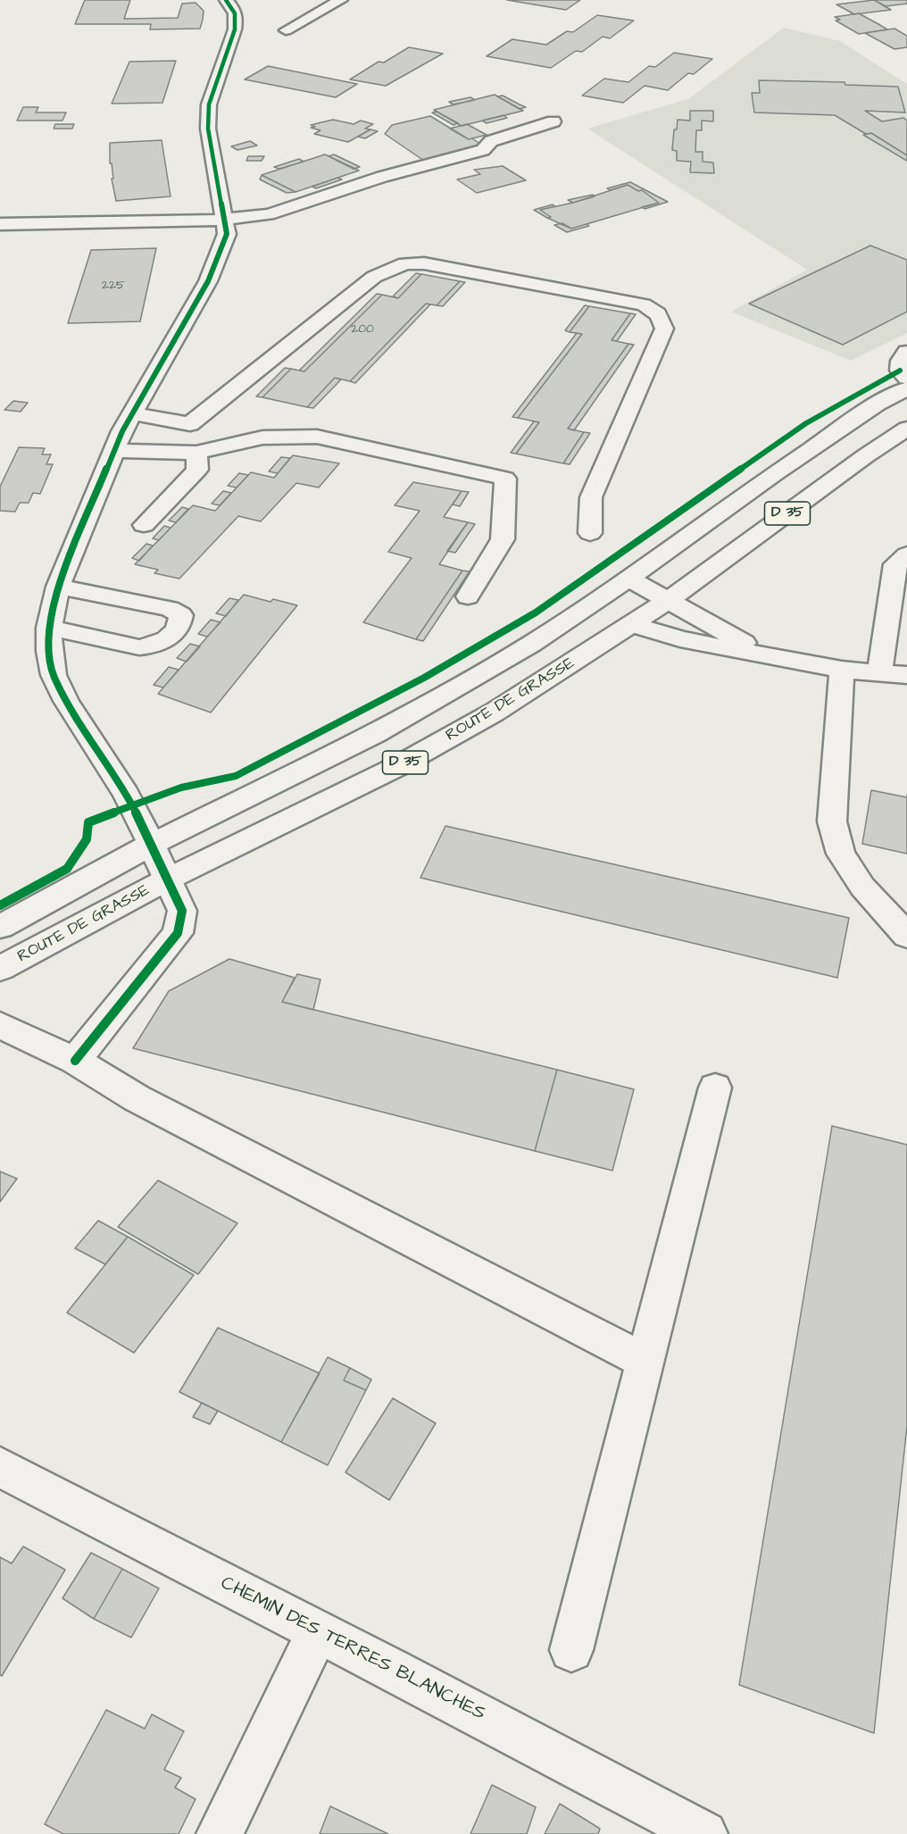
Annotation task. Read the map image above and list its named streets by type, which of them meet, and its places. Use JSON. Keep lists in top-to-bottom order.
{
  "streets": {
    "street": ["D 35", "ROUTE DE GRASSE", "CHEMIN DES TERRES BLANCHES"]
  },
  "house_numbers": ["225", "200"]
}
